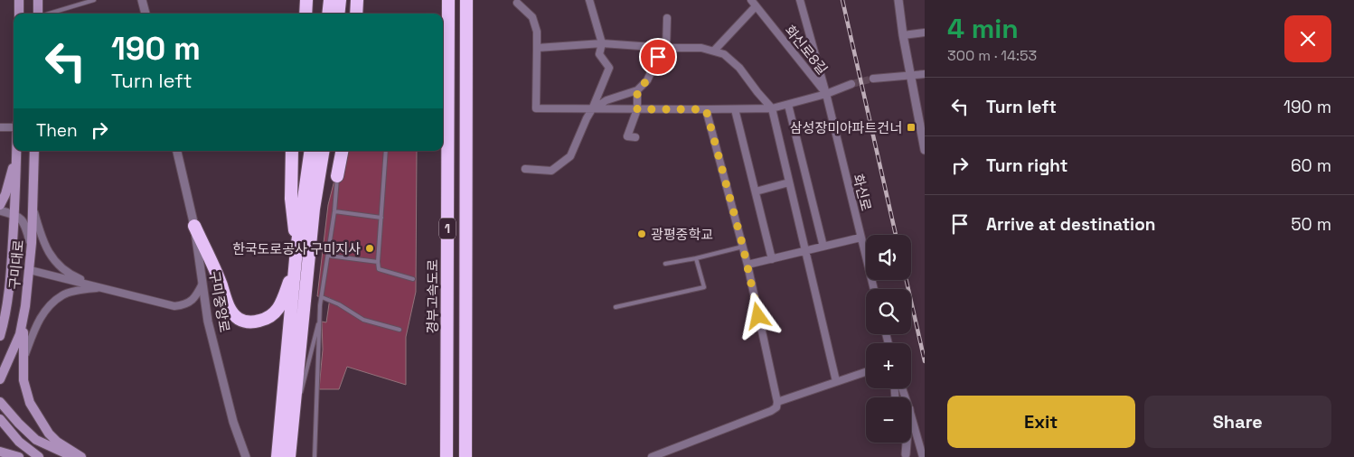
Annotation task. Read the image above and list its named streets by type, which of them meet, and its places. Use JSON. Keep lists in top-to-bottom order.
{
  "streets": {
    "highway": ["1", "경부고속도로"],
    "main road": ["구미대로"],
    "street": ["화신로8길", "화신로", "구미중앙로"]
  },
  "crossings": [
    ["화신로8길", "화신로"]
  ],
  "places": {
    "transit": ["삼성장미아파트건너"],
    "other": ["광평중학교", "한국도로공사 구미지사"]
  },
  "page": {
    "heading": ["4 min", "300 m · 14:53"],
    "turn": ["190 m", "Turn left"],
    "list": [
      {
        "name": "Turn left",
        "value": "190 m"
      },
      {
        "name": "Turn right",
        "value": "60 m"
      },
      {
        "name": "Arrive at destination",
        "value": "50 m"
      }
    ],
    "then": "Then",
    "map_buttons": ["+", "−"],
    "buttons": ["Exit", "Share"]
  }
}
